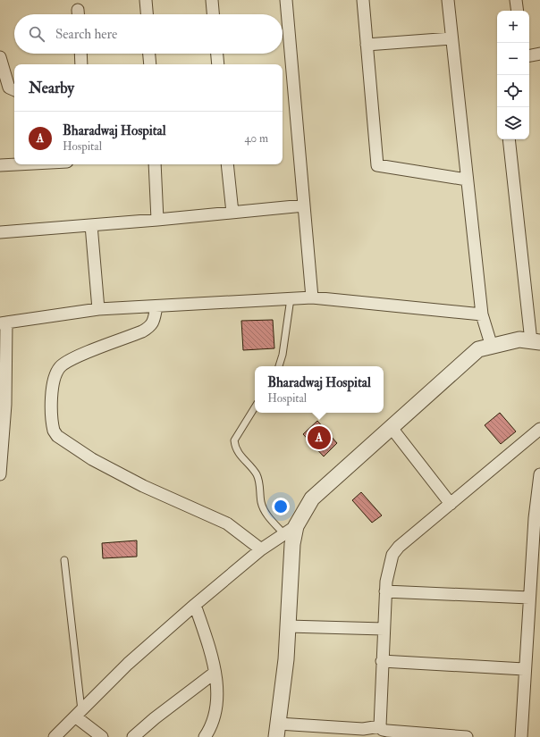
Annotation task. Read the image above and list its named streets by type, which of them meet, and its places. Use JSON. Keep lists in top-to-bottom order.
{
  "page": {
    "map_buttons": ["+", "−"],
    "search": "Search here",
    "heading": "Nearby",
    "list": [
      {
        "mark": "A",
        "name": "Bharadwaj Hospital",
        "note": "Hospital",
        "value": "40 m"
      }
    ],
    "popup": ["Bharadwaj Hospital", "Hospital"],
    "pins": "A"
  }
}
